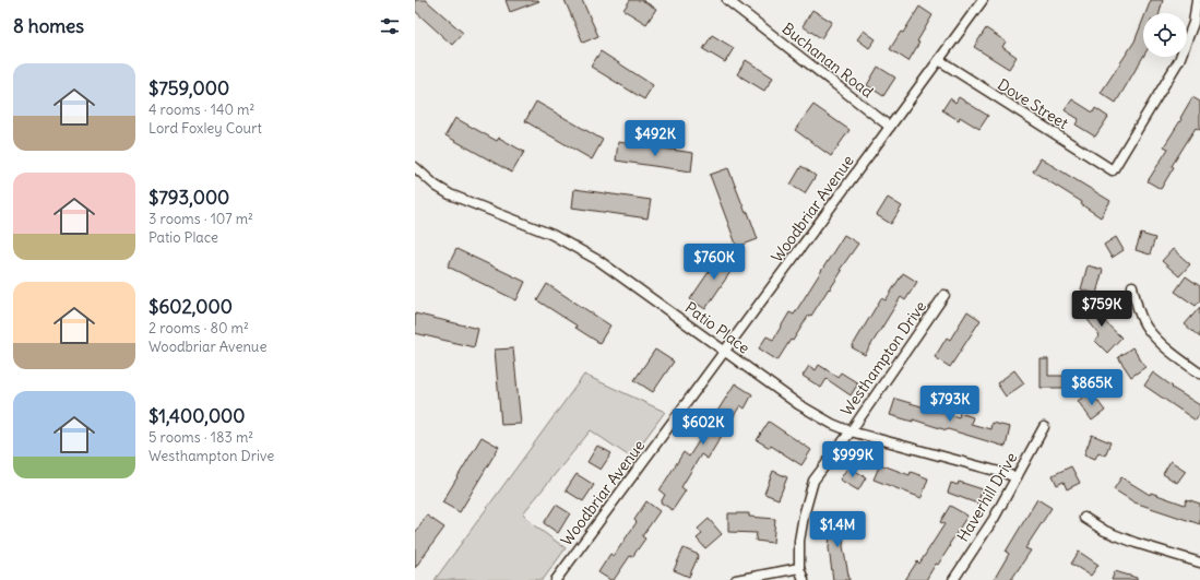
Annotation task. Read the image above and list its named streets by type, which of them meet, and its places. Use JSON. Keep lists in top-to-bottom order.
{
  "streets": {
    "street": [
      "Buchanan Road",
      "Dove Street",
      "Woodbriar Avenue",
      "Patio Place",
      "Westhampton Drive",
      "Haverhill Drive"
    ]
  },
  "crossings": [
    ["Buchanan Road", "Woodbriar Avenue"],
    ["Dove Street", "Woodbriar Avenue"],
    ["Woodbriar Avenue", "Patio Place"],
    ["Patio Place", "Westhampton Drive"],
    ["Patio Place", "Haverhill Drive"]
  ],
  "page": {
    "heading": "8 homes",
    "list": [
      {
        "name": "$759,000",
        "note": "4 rooms · 140 m² · Lord Foxley Court"
      },
      {
        "name": "$793,000",
        "note": "3 rooms · 107 m² · Patio Place"
      },
      {
        "name": "$602,000",
        "note": "2 rooms · 80 m² · Woodbriar Avenue"
      },
      {
        "name": "$1,400,000",
        "note": "5 rooms · 183 m² · Westhampton Drive"
      }
    ],
    "price": [
      "$492K",
      "$760K",
      "$759K",
      "$865K",
      "$793K",
      "$602K",
      "$999K",
      "$1.4M"
    ]
  }
}
